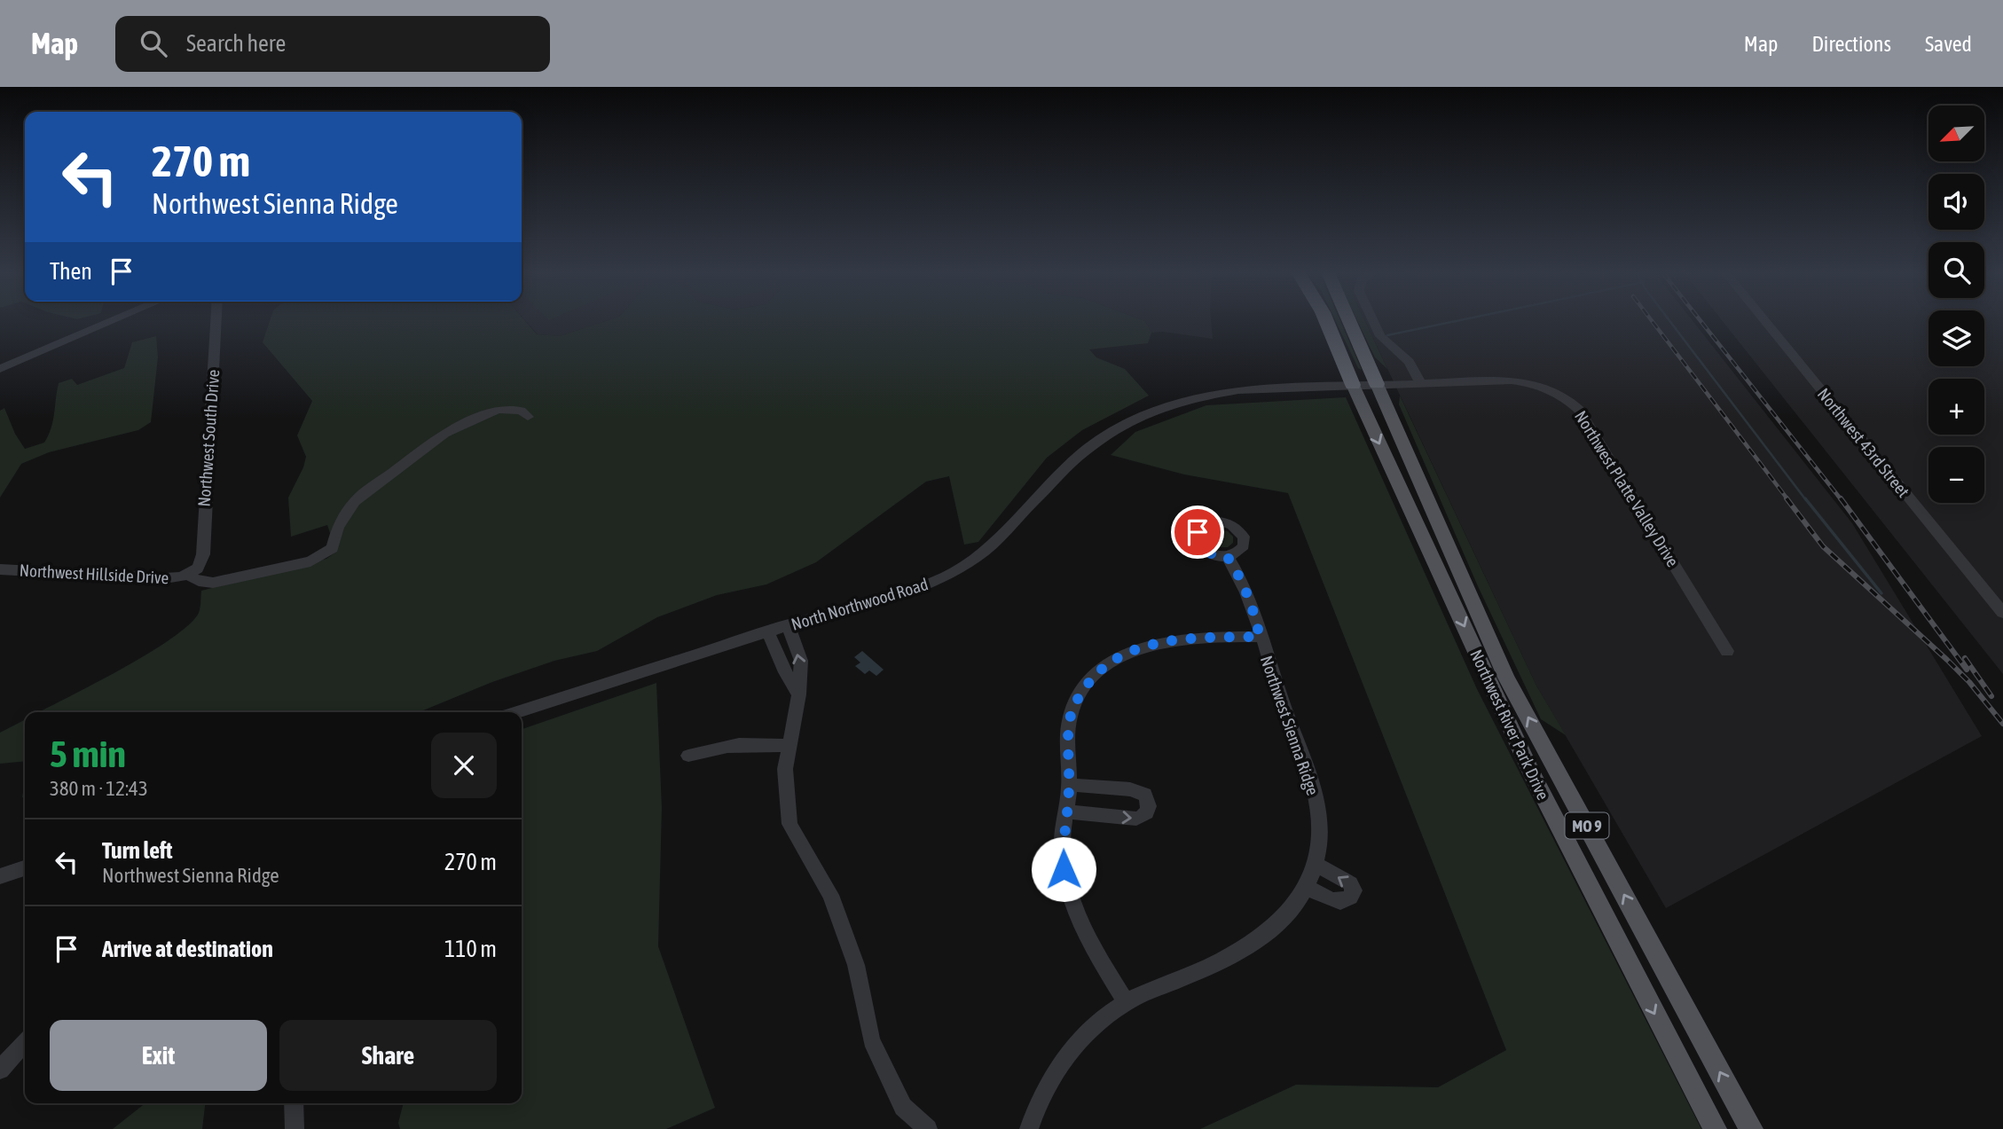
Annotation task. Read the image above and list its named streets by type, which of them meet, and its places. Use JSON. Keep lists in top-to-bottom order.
{
  "streets": {
    "highway": ["Northwest River Park Drive", "MO 9"],
    "street": [
      "Northwest South Drive",
      "Northwest 43rd Street",
      "Northwest Platte Valley Drive",
      "Northwest Hillside Drive",
      "North Northwood Road",
      "Northwest Sienna Ridge"
    ]
  },
  "crossings": [
    ["Northwest South Drive", "Northwest Hillside Drive"],
    ["Northwest Platte Valley Drive", "North Northwood Road"],
    ["Northwest Platte Valley Drive", "Northwest River Park Drive"],
    ["North Northwood Road", "Northwest River Park Drive"]
  ],
  "north": "bottom left",
  "page": {
    "header": "Map",
    "search": "Search here",
    "nav": ["Map", "Directions", "Saved"],
    "map_buttons": ["+", "−"],
    "turn": ["270 m", "Northwest Sienna Ridge"],
    "then": "Then",
    "heading": ["5 min", "380 m · 12:43"],
    "list": [
      {
        "name": "Turn left",
        "note": "Northwest Sienna Ridge",
        "value": "270 m"
      },
      {
        "name": "Arrive at destination",
        "value": "110 m"
      }
    ],
    "buttons": ["Exit", "Share"]
  }
}
